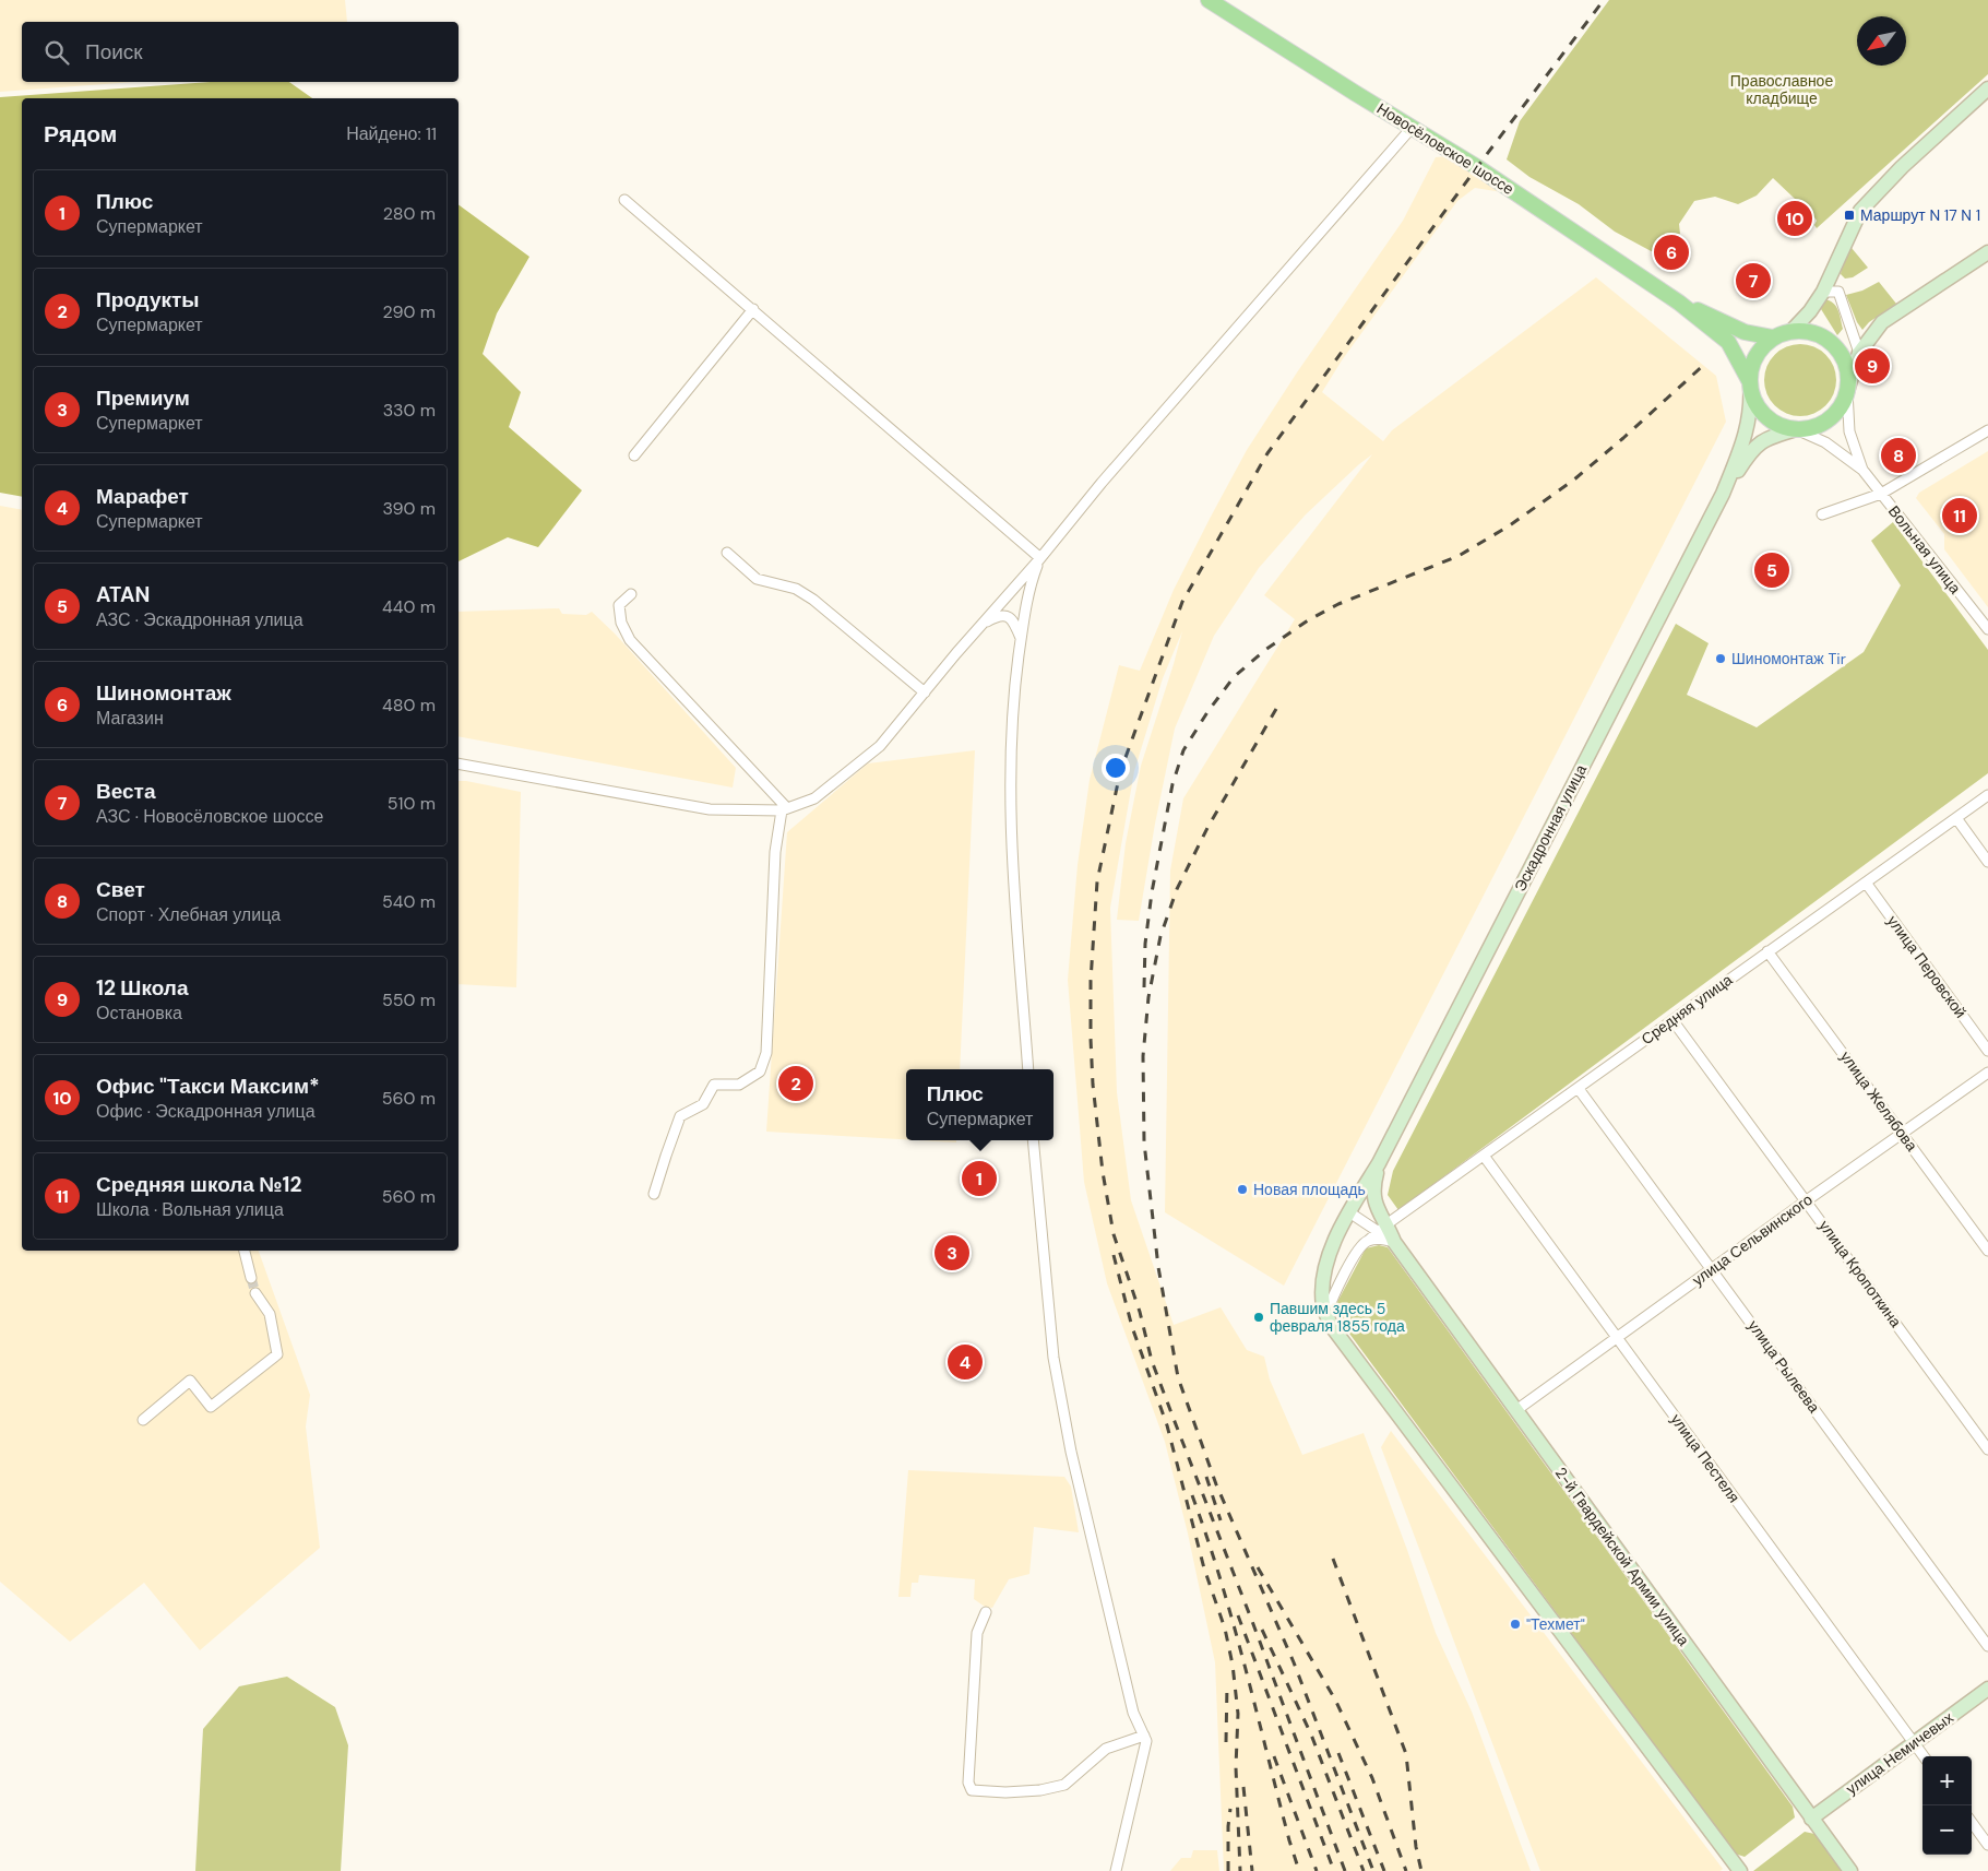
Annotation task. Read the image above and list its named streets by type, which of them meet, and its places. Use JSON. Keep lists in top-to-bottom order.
{
  "streets": {
    "main road": [
      "Новосёловское шоссе",
      "Эскадронная улица",
      "2-й Гвардейской Армии улица",
      "улица Немичевых"
    ],
    "street": [
      "Вольная улица",
      "улица Перовской",
      "Средняя улица",
      "улица Желябова",
      "улица Сельвинского",
      "улица Кропоткина",
      "улица Рылеева",
      "улица Пестеля"
    ]
  },
  "crossings": [
    ["Эскадронная улица", "2-й Гвардейской Армии улица"],
    ["улица Перовской", "Средняя улица"],
    ["Средняя улица", "улица Желябова"],
    ["Средняя улица", "улица Кропоткина"],
    ["Средняя улица", "улица Рылеева"],
    ["Средняя улица", "улица Пестеля"],
    ["Средняя улица", "2-й Гвардейской Армии улица"],
    ["улица Желябова", "улица Сельвинского"],
    ["улица Сельвинского", "улица Кропоткина"],
    ["улица Сельвинского", "улица Рылеева"],
    ["улица Сельвинского", "улица Пестеля"],
    ["улица Сельвинского", "2-й Гвардейской Армии улица"],
    ["улица Пестеля", "улица Немичевых"],
    ["2-й Гвардейской Армии улица", "улица Немичевых"]
  ],
  "parks": ["Православное кладбище"],
  "places": {
    "transit": ["Маршрут N 17 N 1"],
    "other": [
      "Шиномонтаж Tir",
      "Новая площадь",
      "Павшим здесь 5 февраля 1855 года",
      "\"Техмет\""
    ]
  },
  "north": "bottom left",
  "page": {
    "search": "Поиск",
    "heading": ["Рядом", "Найдено: 11"],
    "list": [
      {
        "mark": "1",
        "name": "Плюс",
        "note": "Супермаркет",
        "value": "280 m"
      },
      {
        "mark": "2",
        "name": "Продукты",
        "note": "Супермаркет",
        "value": "290 m"
      },
      {
        "mark": "3",
        "name": "Премиум",
        "note": "Супермаркет",
        "value": "330 m"
      },
      {
        "mark": "4",
        "name": "Марафет",
        "note": "Супермаркет",
        "value": "390 m"
      },
      {
        "mark": "5",
        "name": "ATAN",
        "note": "АЗС · Эскадронная улица",
        "value": "440 m"
      },
      {
        "mark": "6",
        "name": "Шиномонтаж",
        "note": "Магазин",
        "value": "480 m"
      },
      {
        "mark": "7",
        "name": "Веста",
        "note": "АЗС · Новосёловское шоссе",
        "value": "510 m"
      },
      {
        "mark": "8",
        "name": "Свет",
        "note": "Спорт · Хлебная улица",
        "value": "540 m"
      },
      {
        "mark": "9",
        "name": "12 Школа",
        "note": "Остановка",
        "value": "550 m"
      },
      {
        "mark": "10",
        "name": "Офис \"Такси Максим*",
        "note": "Офис · Эскадронная улица",
        "value": "560 m"
      },
      {
        "mark": "11",
        "name": "Средняя школа №12",
        "note": "Школа · Вольная улица",
        "value": "560 m"
      }
    ],
    "pins": [
      "10",
      "6",
      "7",
      "9",
      "8",
      "11",
      "5",
      "2",
      "1",
      "3",
      "4"
    ],
    "popup": ["Плюс", "Супермаркет"],
    "map_buttons": ["+", "−"]
  }
}
